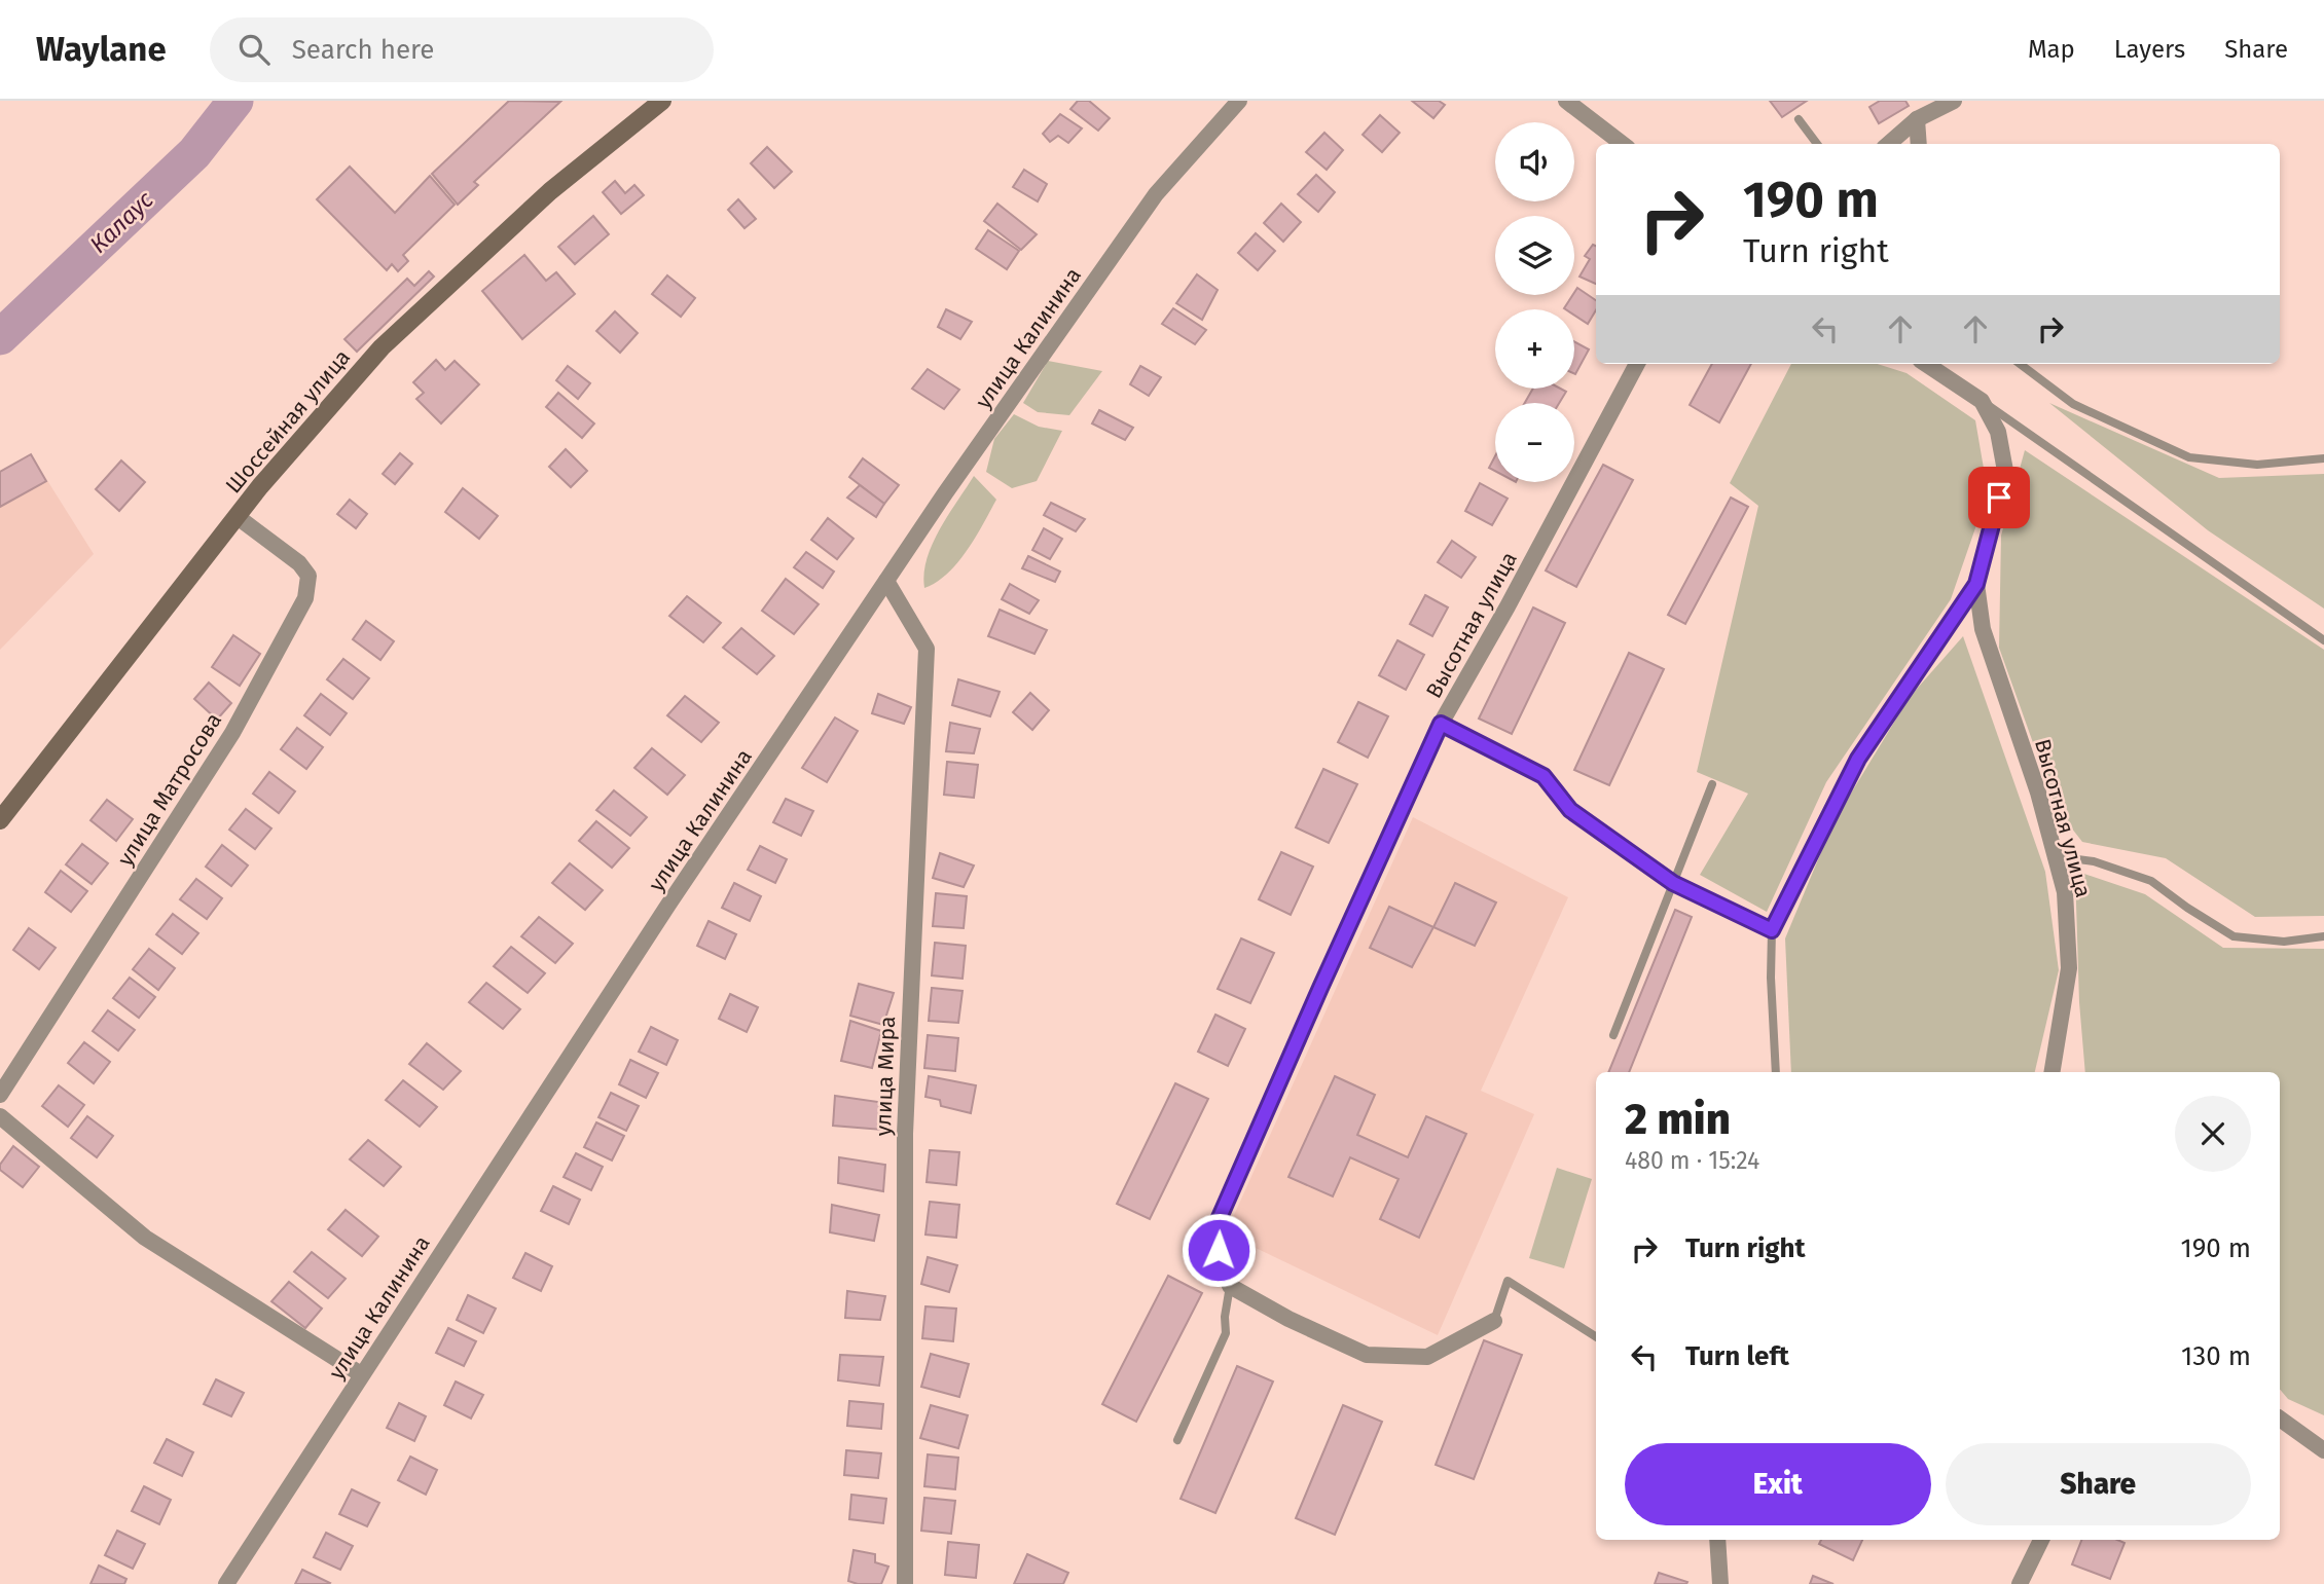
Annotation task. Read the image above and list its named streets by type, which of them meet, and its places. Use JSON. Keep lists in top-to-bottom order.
{
  "streets": {
    "street": [
      "улица Калинина",
      "Шоссейная улица",
      "Высотная улица",
      "улица Матросова",
      "улица Мира"
    ]
  },
  "crossings": [
    ["улица Калинина", "улица Мира"],
    ["Шоссейная улица", "улица Матросова"]
  ],
  "water": ["Калаус"],
  "page": {
    "header": "Waylane",
    "search": "Search here",
    "nav": ["Map", "Layers", "Share"],
    "map_buttons": ["+", "−"],
    "turn": ["190 m", "Turn right"],
    "heading": ["2 min", "480 m · 15:24"],
    "list": [
      {
        "name": "Turn right",
        "value": "190 m"
      },
      {
        "name": "Turn left",
        "value": "130 m"
      }
    ],
    "buttons": ["Exit", "Share"]
  }
}
